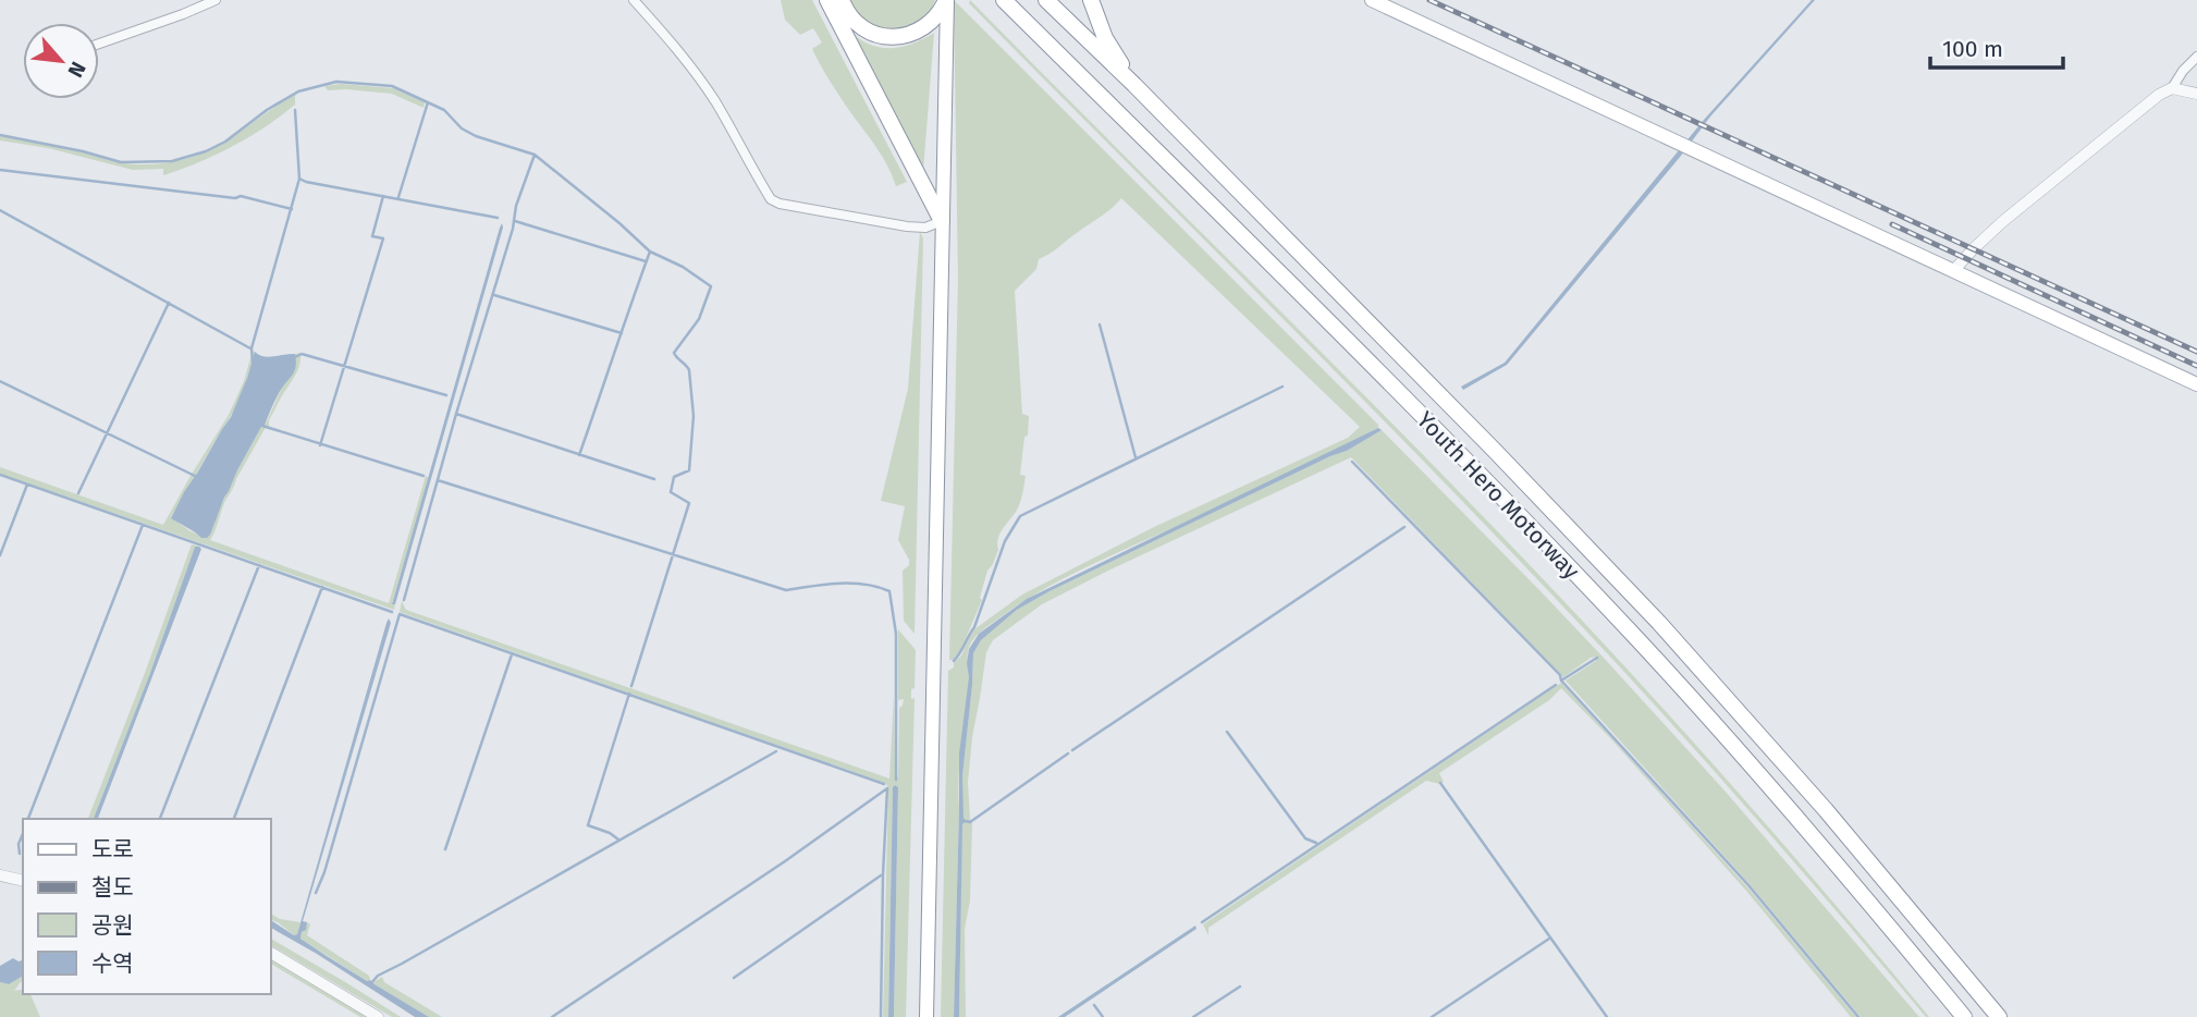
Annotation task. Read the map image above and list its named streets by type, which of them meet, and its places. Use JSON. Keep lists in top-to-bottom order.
{
  "streets": {
    "highway": ["Youth Hero Motorway"]
  },
  "legend": [
    "도로",
    "철도",
    "공원",
    "수역"
  ],
  "scale_bar": "100 m",
  "north": "bottom right"
}
